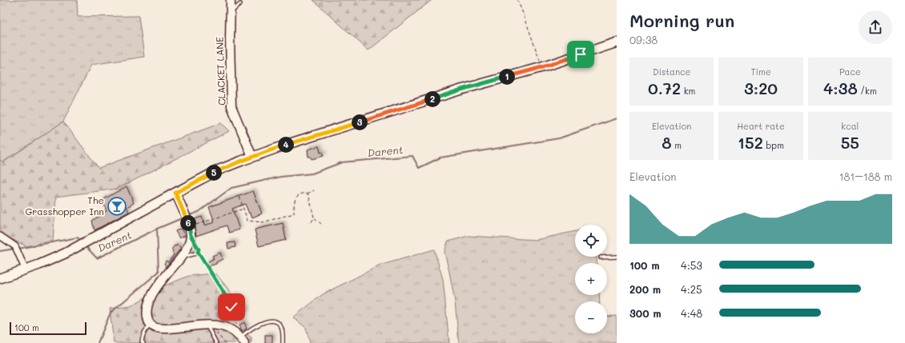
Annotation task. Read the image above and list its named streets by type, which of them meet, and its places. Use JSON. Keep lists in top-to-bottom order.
{
  "streets": {
    "street": ["CLACKET LANE"]
  },
  "water": ["Darent"],
  "places": {
    "bar": ["The Grasshopper Inn"]
  },
  "scale_bar": "100 m",
  "page": {
    "heading": ["Morning run", "09:38"],
    "stats": [
      ["Distance", "0.72 km"],
      ["Time", "3:20"],
      ["Pace", "4:38 /km"],
      ["Elevation", "8 m"],
      ["Heart rate", "152 bpm"],
      ["kcal", "55"]
    ],
    "pins": [
      "1",
      "2",
      "3",
      "4",
      "5",
      "6"
    ],
    "chart": ["Elevation", "181–188 m"],
    "map_buttons": ["+", "−"],
    "list": [
      {
        "name": "100 m",
        "note": "4:53"
      },
      {
        "name": "200 m",
        "note": "4:25"
      },
      {
        "name": "300 m",
        "note": "4:48"
      }
    ],
    "scale": "100 m"
  }
}
